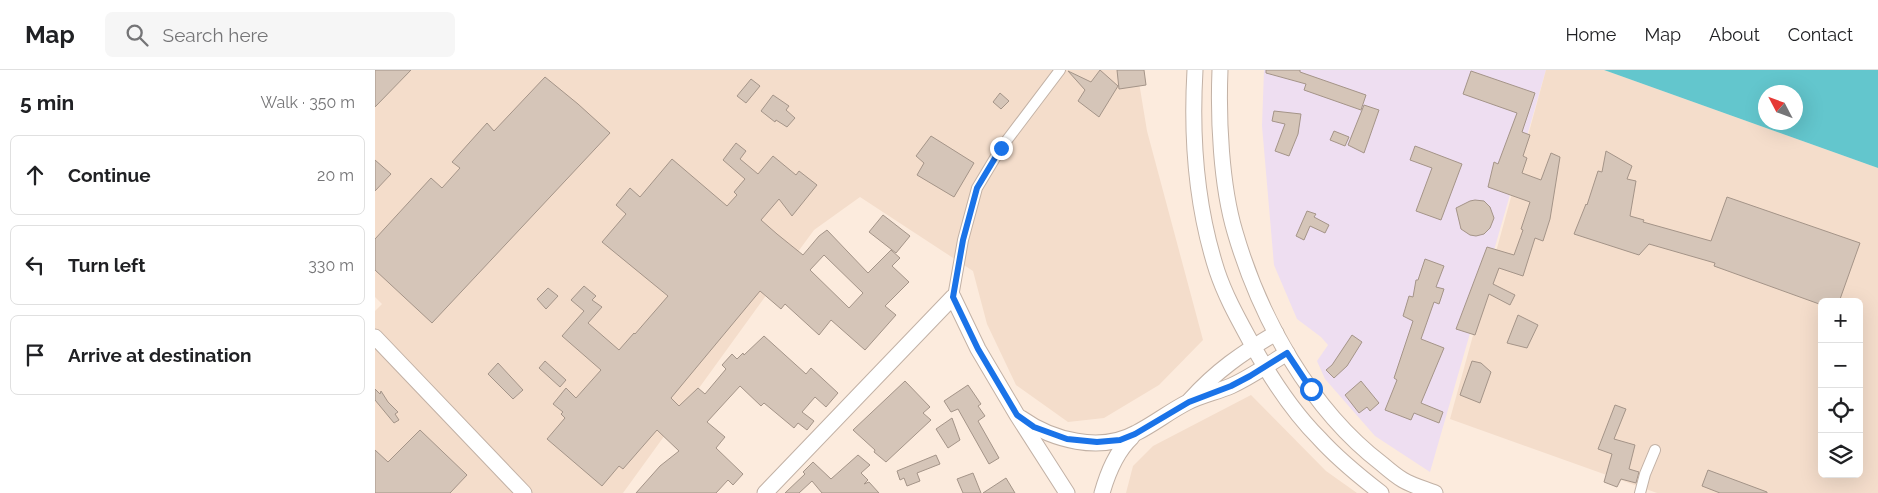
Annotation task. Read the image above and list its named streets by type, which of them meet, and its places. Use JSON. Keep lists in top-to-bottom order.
{
  "north": "top left",
  "page": {
    "header": "Map",
    "search": "Search here",
    "nav": [
      "Home",
      "Map",
      "About",
      "Contact"
    ],
    "heading": ["5 min", "Walk · 350 m"],
    "list": [
      ["Continue", "20 m"],
      ["Turn left", "330 m"],
      "Arrive at destination"
    ],
    "map_buttons": ["+", "−"]
  }
}
